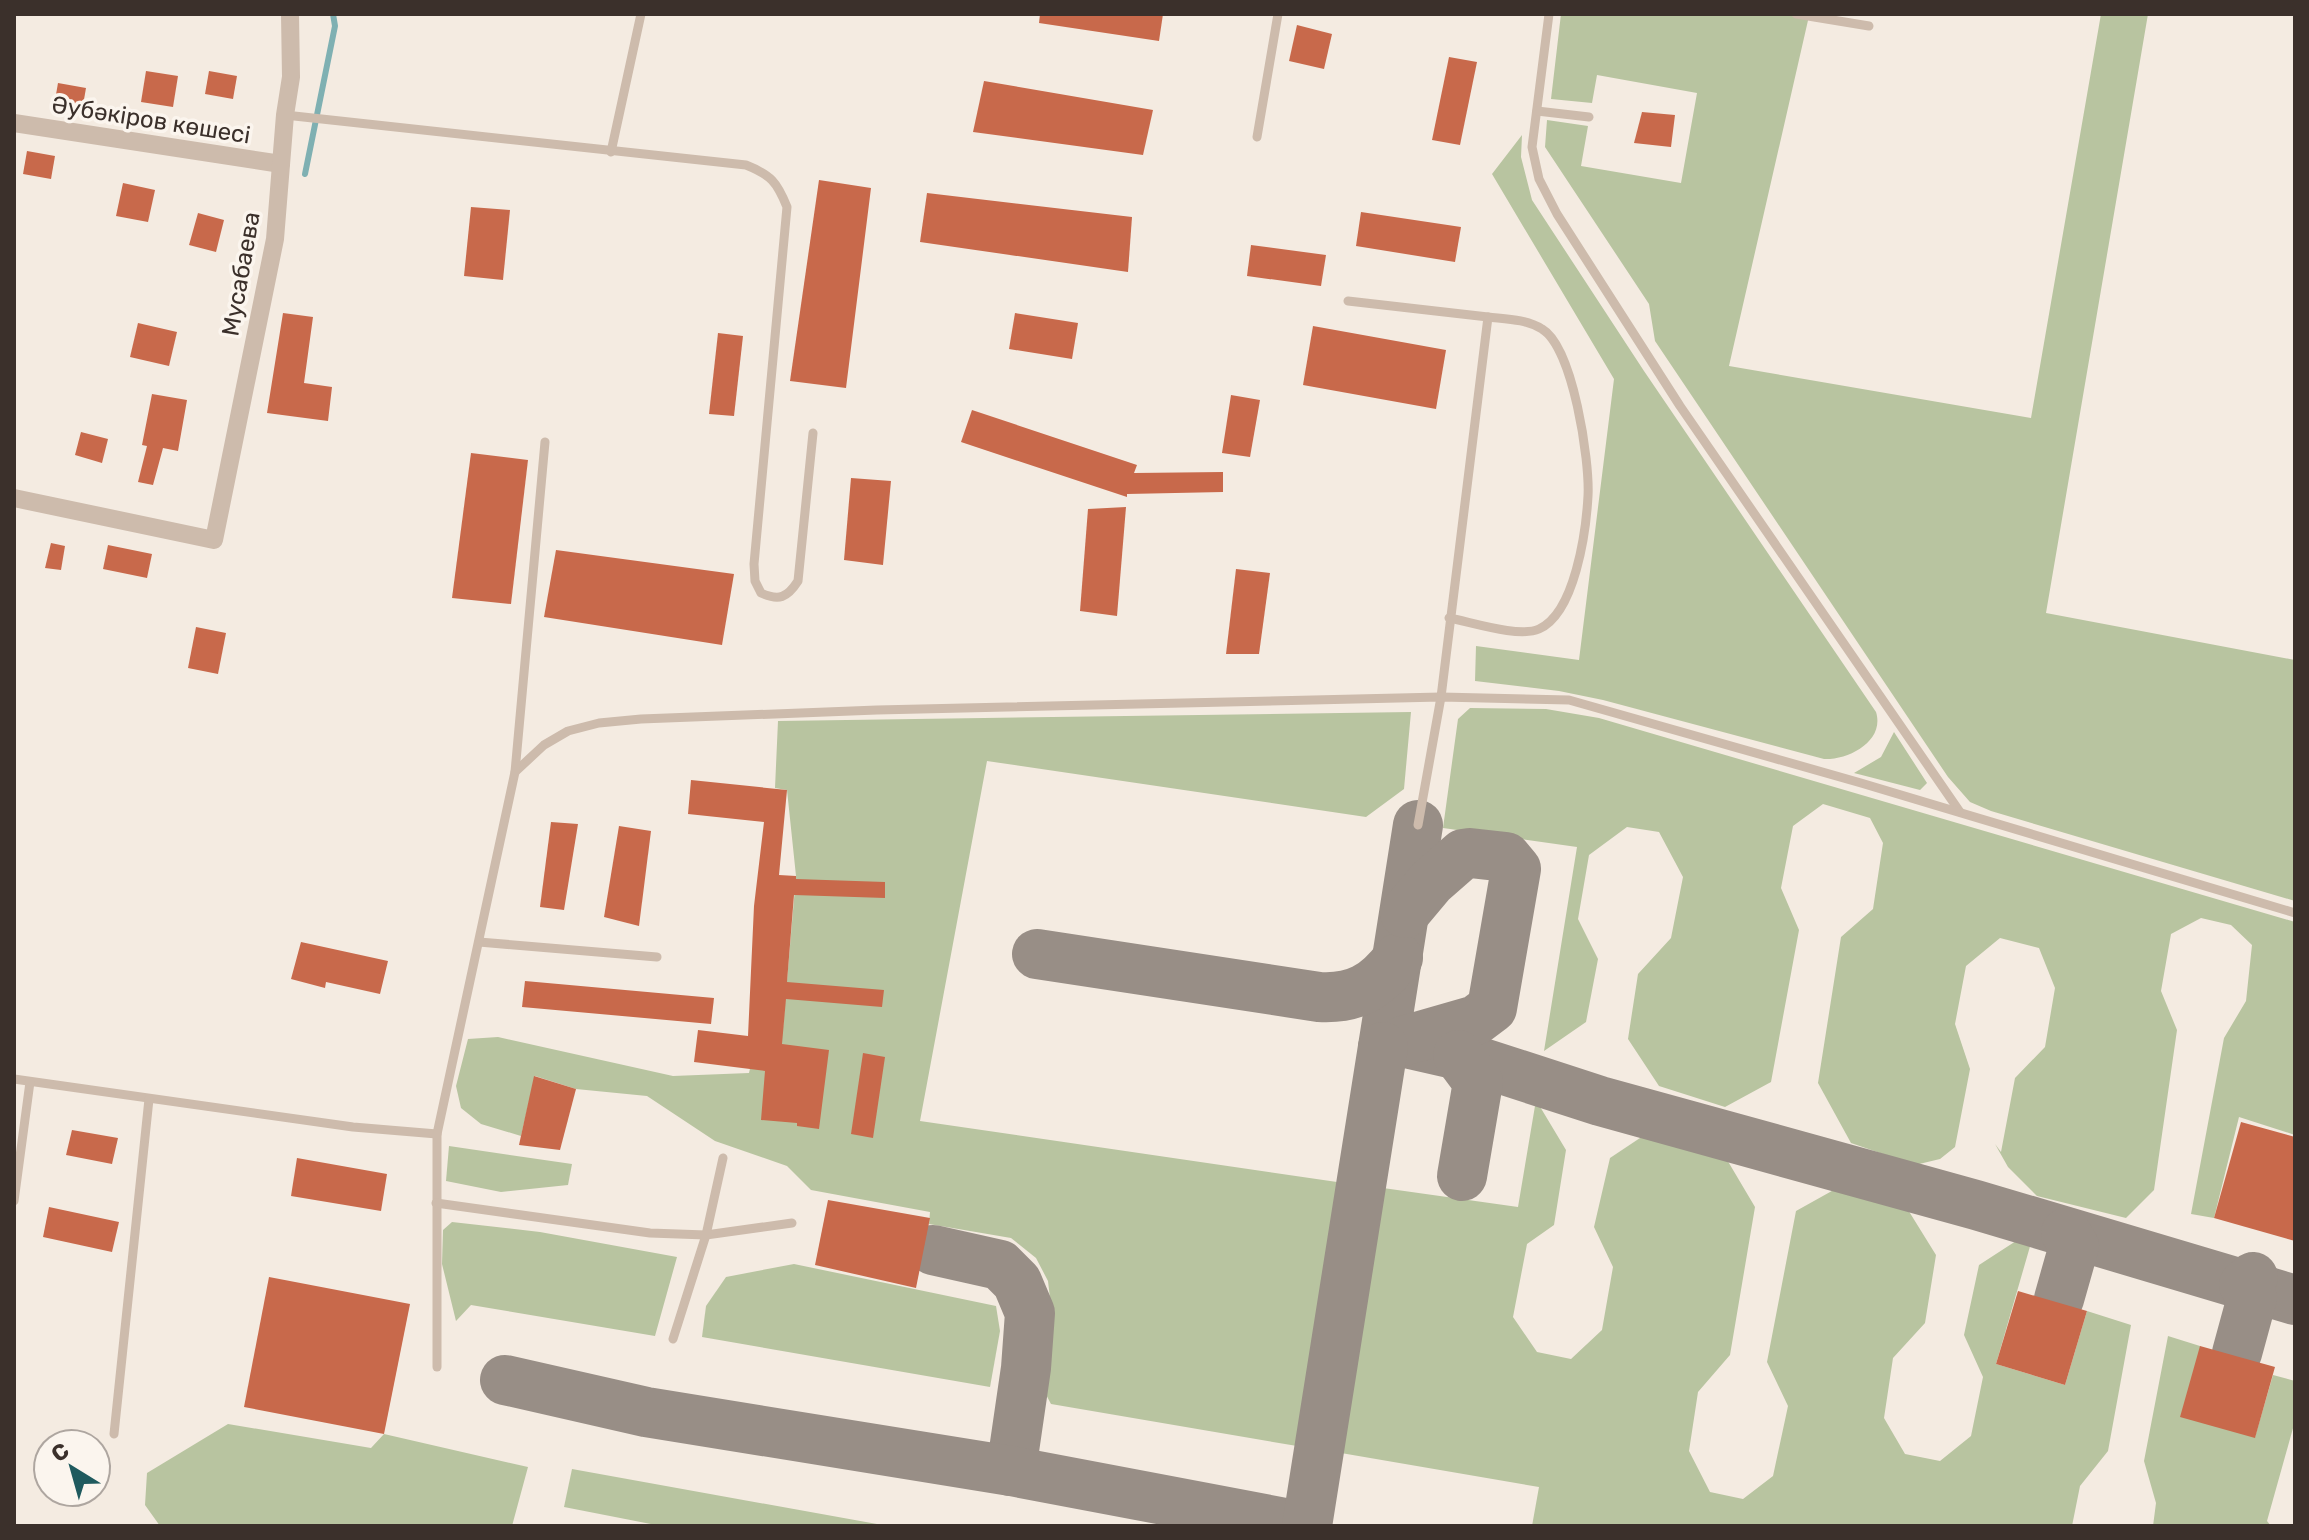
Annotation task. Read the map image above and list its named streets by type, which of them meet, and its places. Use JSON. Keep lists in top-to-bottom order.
{
  "streets": {
    "street": ["Әубәкіров көшесі", "Мусабаева"]
  },
  "crossings": [
    ["Әубәкіров көшесі", "Мусабаева"]
  ],
  "north": "top left"
}
